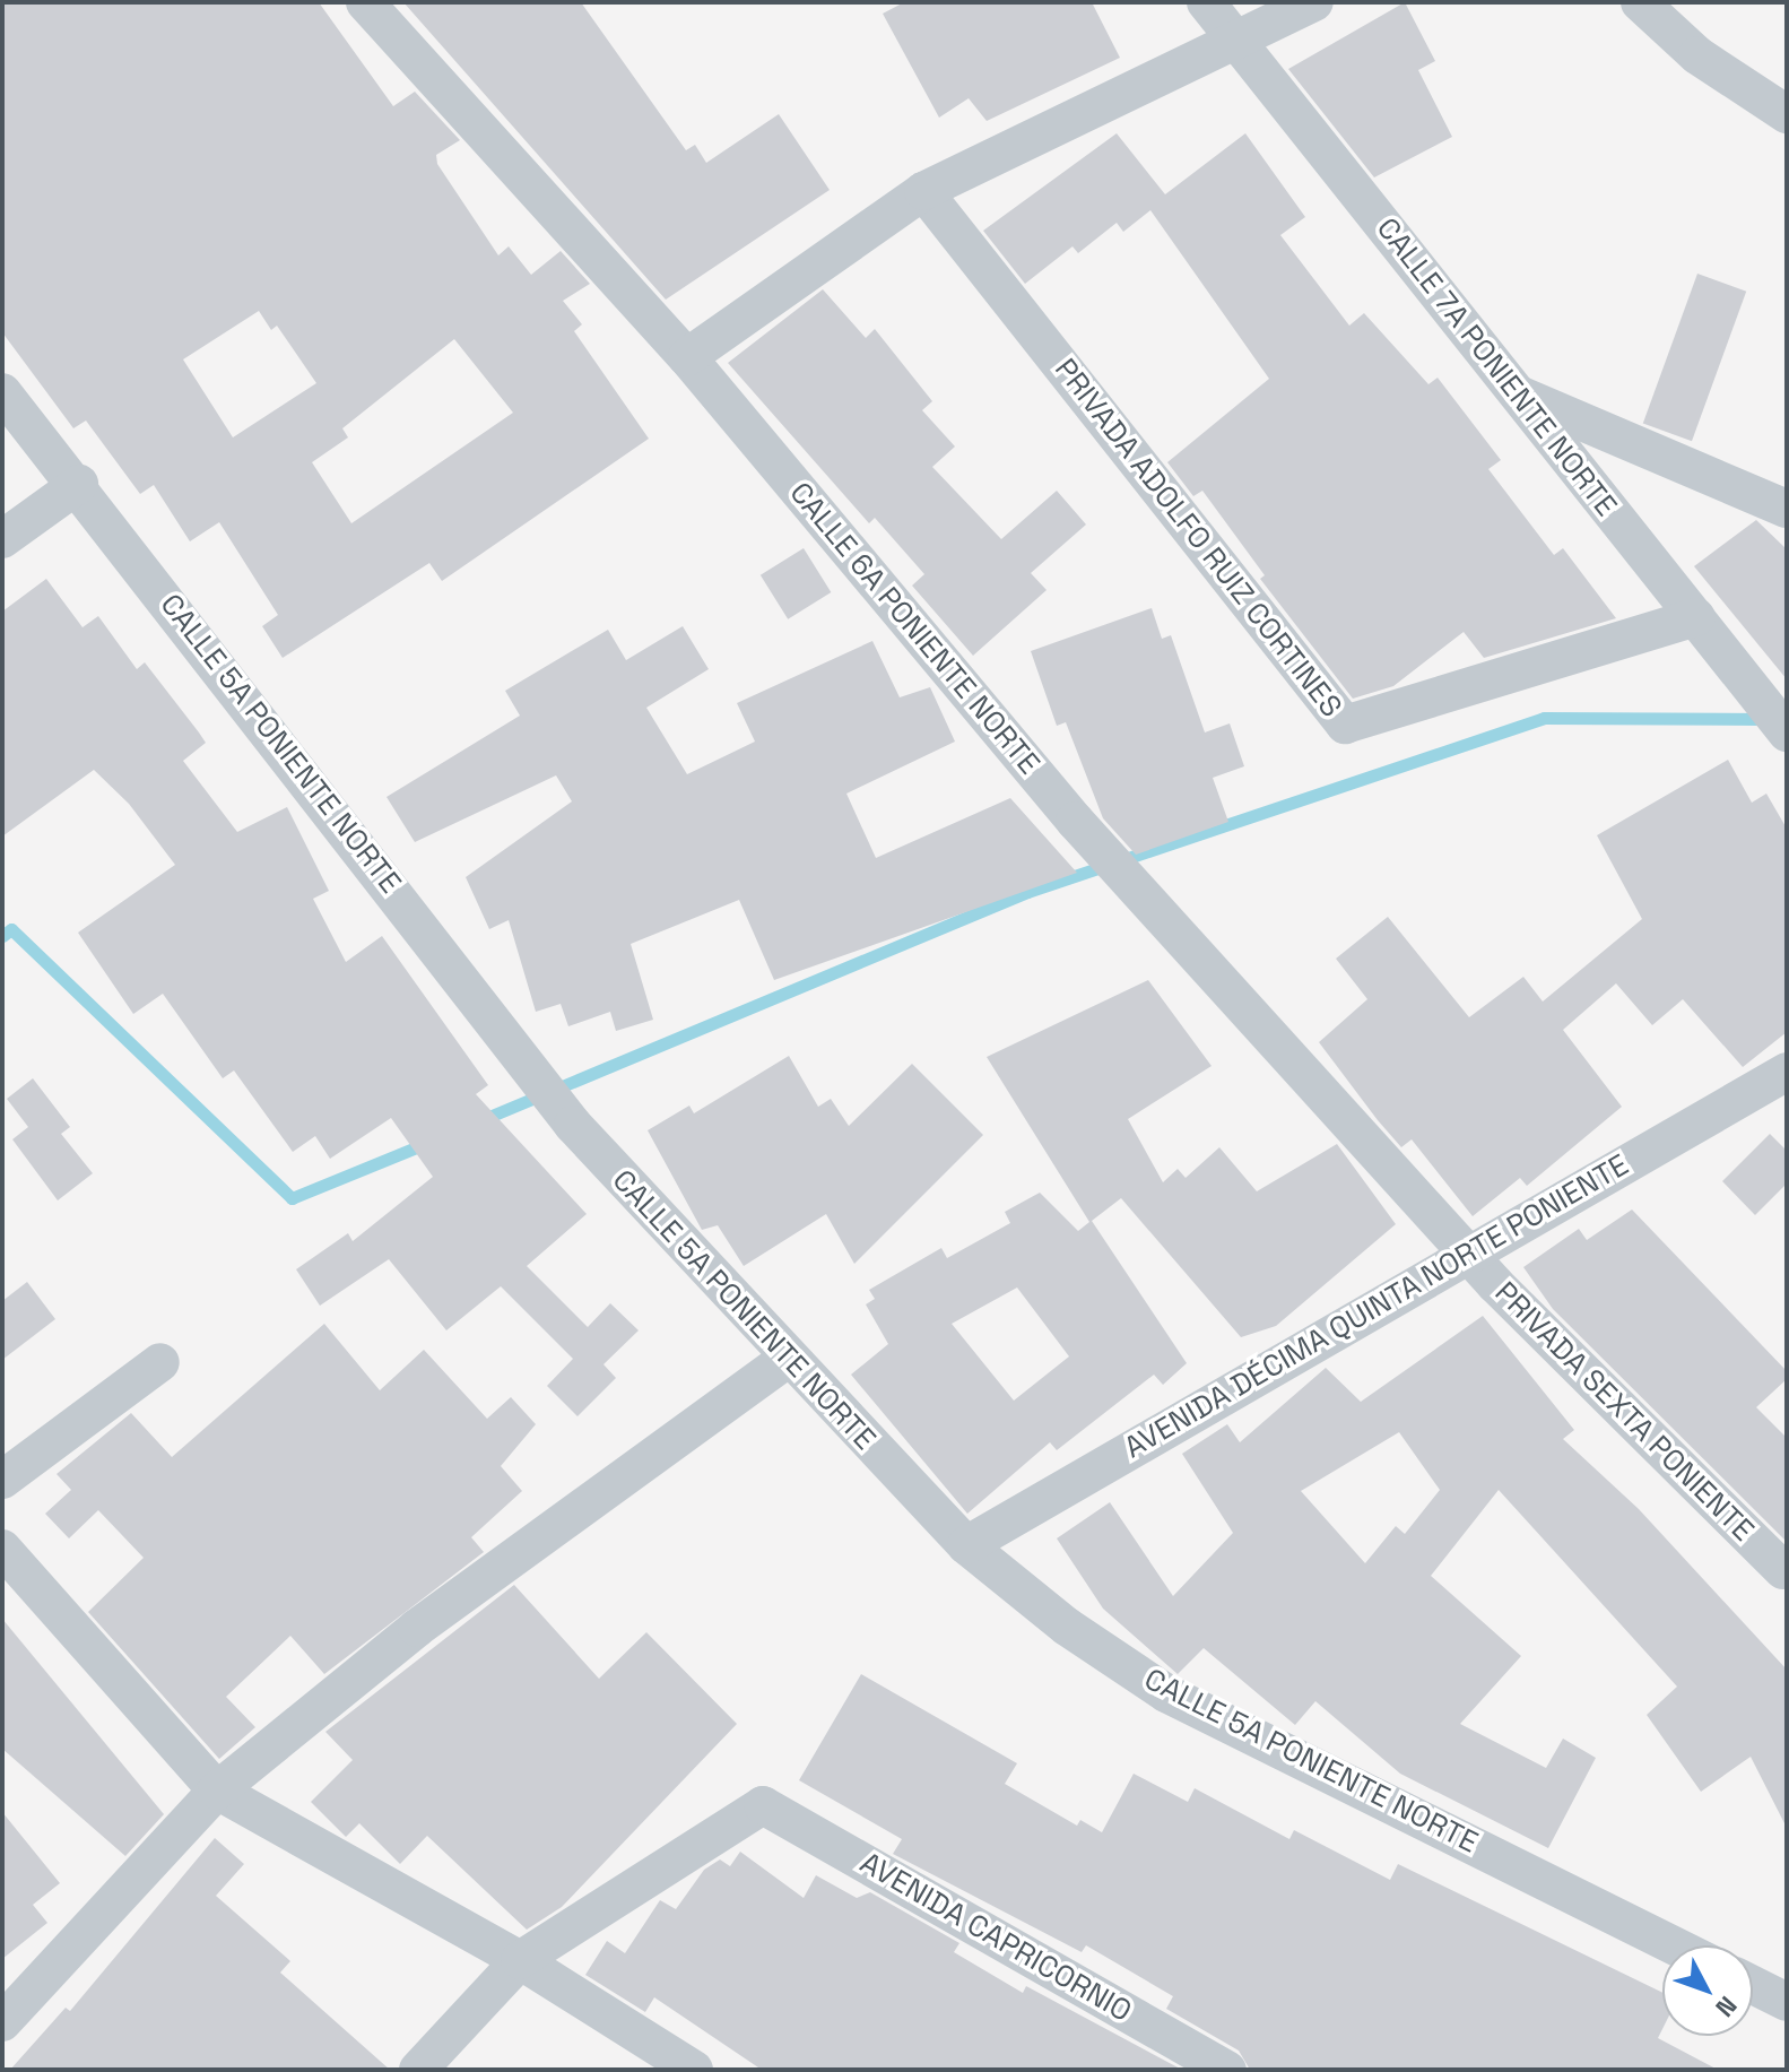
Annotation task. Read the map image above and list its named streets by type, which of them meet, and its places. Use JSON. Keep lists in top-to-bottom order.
{
  "streets": {
    "street": [
      "CALLE 7A PONIENTE NORTE",
      "PRIVADA ADOLFO RUIZ CORTINES",
      "CALLE 6A PONIENTE NORTE",
      "CALLE 5A PONIENTE NORTE",
      "AVENIDA DÉCIMA QUINTA NORTE PONIENTE",
      "PRIVADA SEXTA PONIENTE",
      "AVENIDA CAPRICORNIO"
    ]
  },
  "crossings": [
    ["CALLE 7A PONIENTE NORTE", "PRIVADA ADOLFO RUIZ CORTINES"],
    ["CALLE 6A PONIENTE NORTE", "AVENIDA DÉCIMA QUINTA NORTE PONIENTE"],
    ["CALLE 6A PONIENTE NORTE", "PRIVADA SEXTA PONIENTE"],
    ["CALLE 5A PONIENTE NORTE", "AVENIDA DÉCIMA QUINTA NORTE PONIENTE"],
    ["AVENIDA DÉCIMA QUINTA NORTE PONIENTE", "PRIVADA SEXTA PONIENTE"]
  ],
  "north": "bottom right"
}
